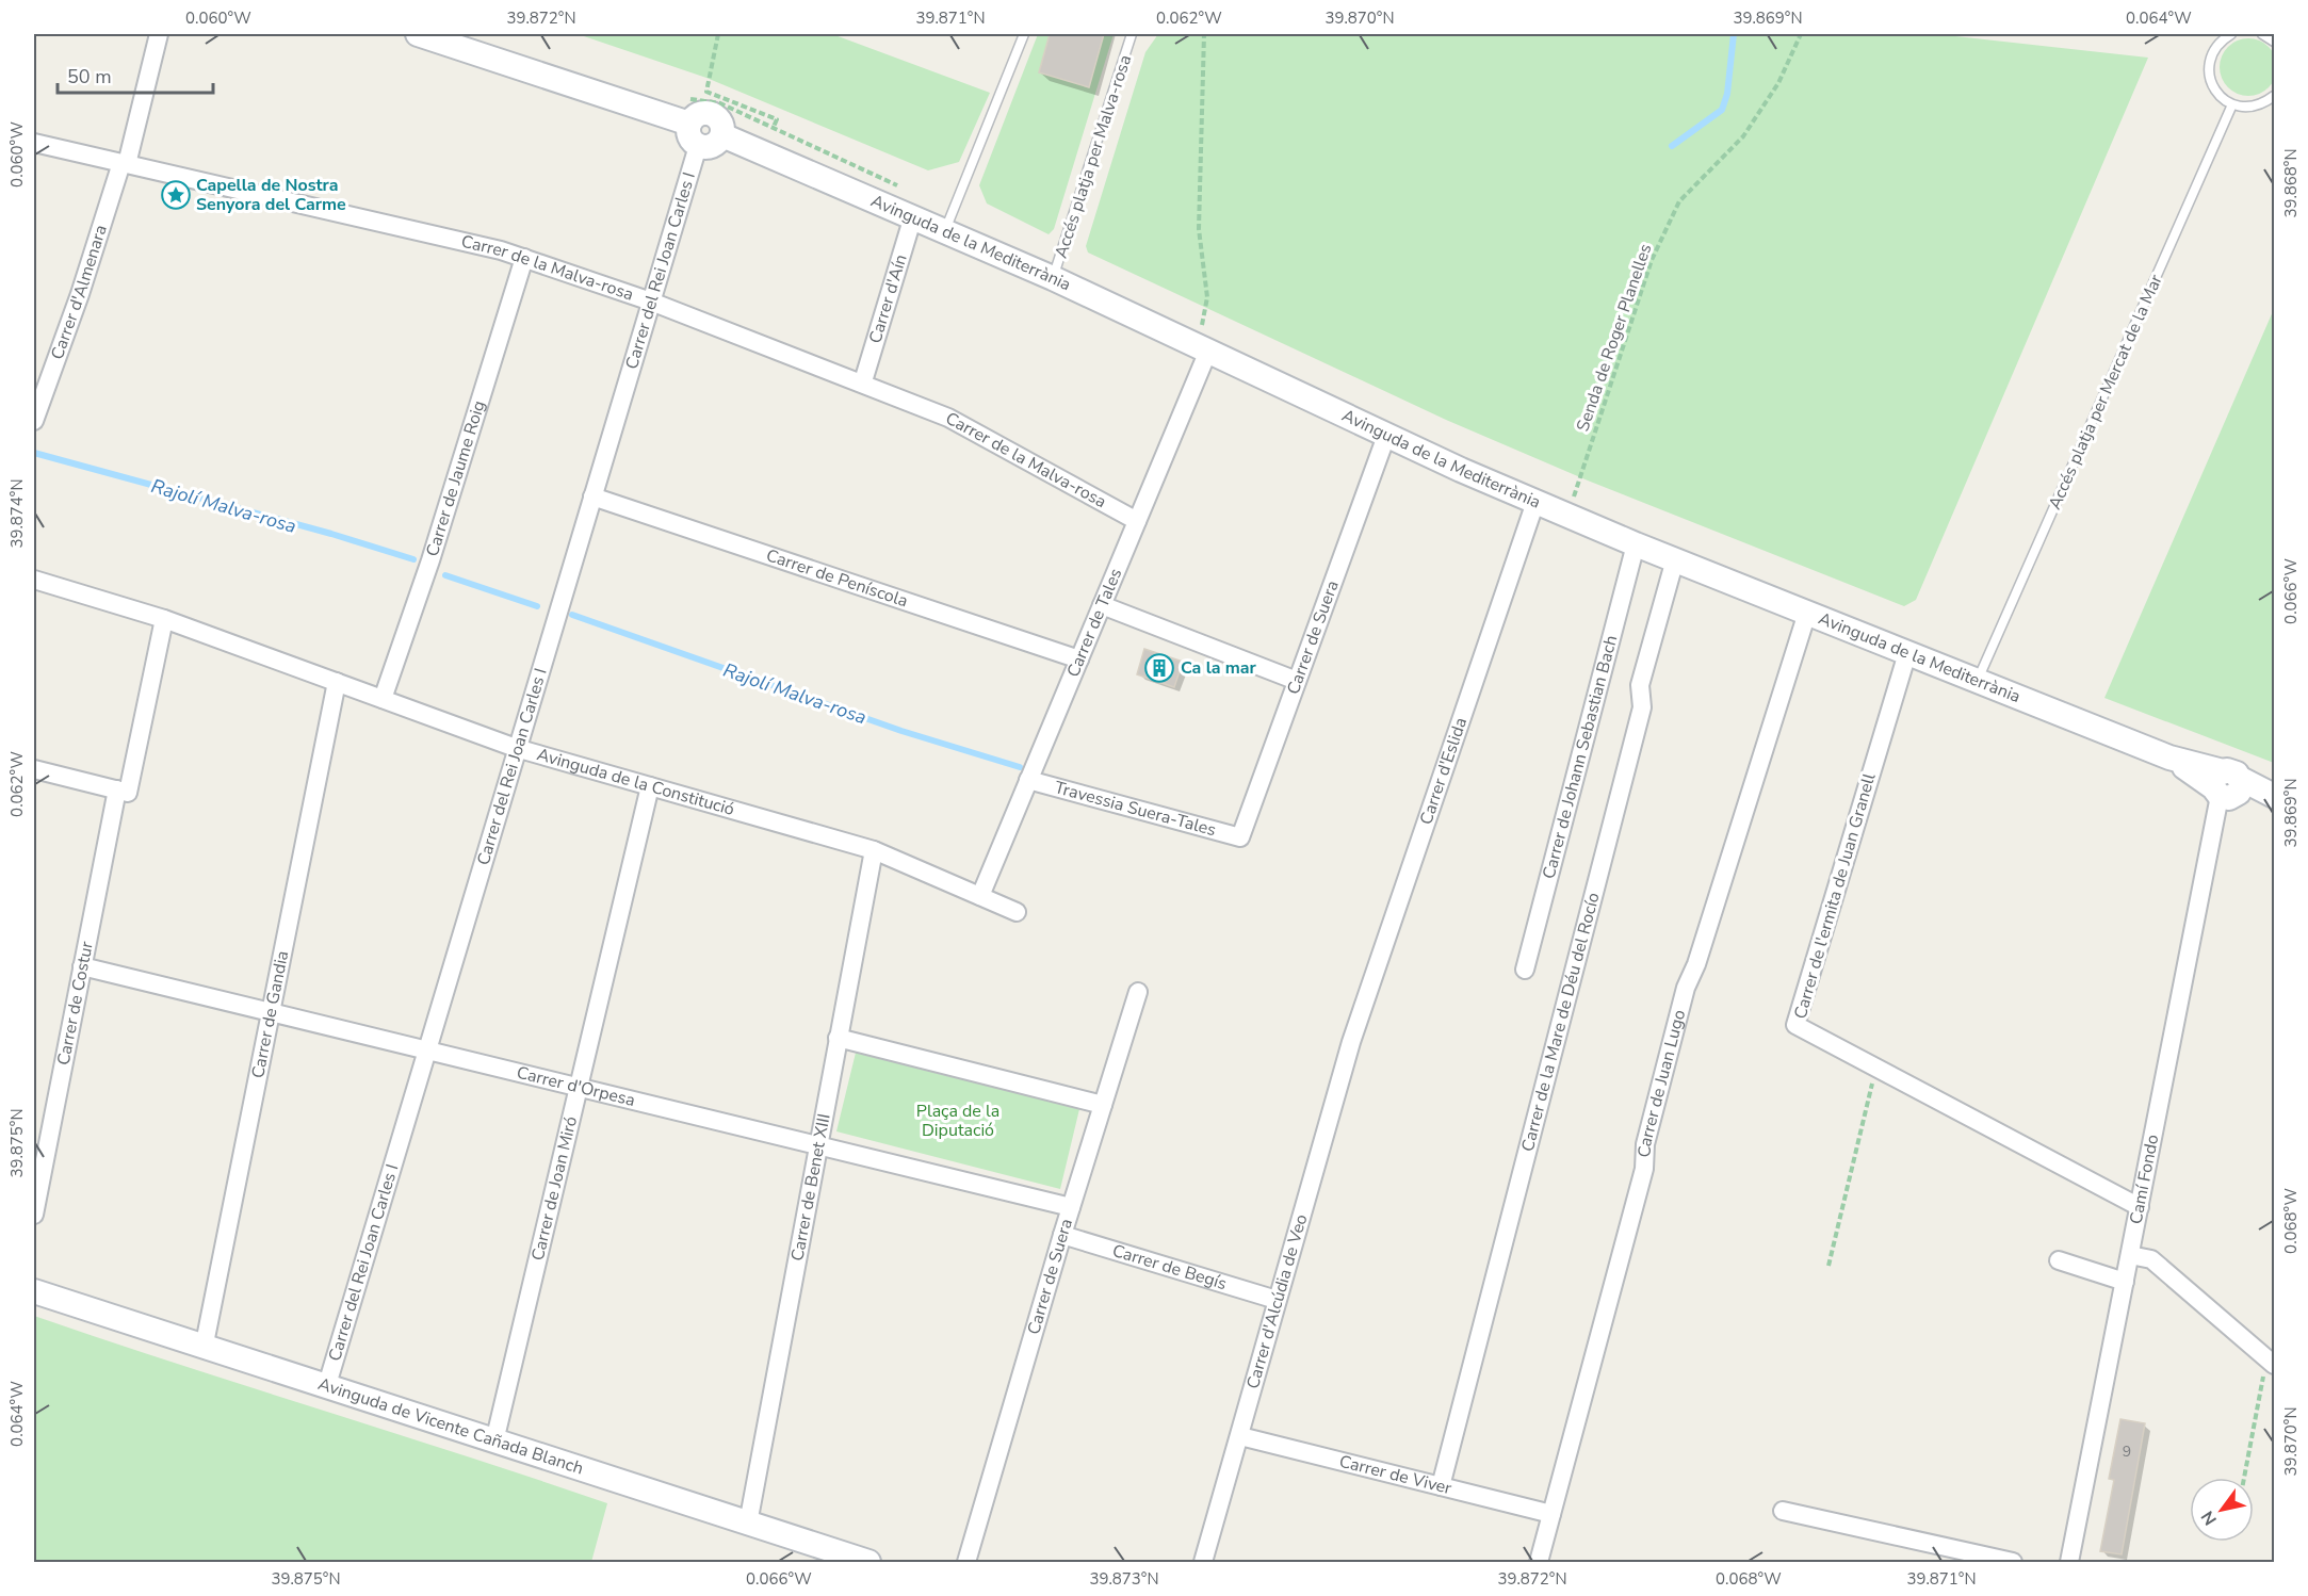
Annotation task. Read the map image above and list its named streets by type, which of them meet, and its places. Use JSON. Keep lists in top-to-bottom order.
{
  "streets": {
    "street": [
      "Avinguda de la Mediterrània",
      "Carrer de la Malva-rosa",
      "Carrer del Rei Joan Carles I",
      "Carrer d'Almenara",
      "Carrer d'Aín",
      "Carrer de Jaume Roig",
      "Carrer de Peníscola",
      "Carrer de Tales",
      "Carrer de Suera",
      "Carrer de Johann Sebastian Bach",
      "Carrer d'Eslida",
      "Avinguda de la Constitució",
      "Travessia Suera-Tales",
      "Carrer de l'ermita de Juan Granell",
      "Carrer de Costur",
      "Carrer de Gandia",
      "Carrer de la Mare de Déu del Rocío",
      "Carrer de Juan Lugo",
      "Carrer d'Orpesa",
      "Camí Fondo",
      "Carrer de Benet XIII",
      "Carrer de Joan Miró",
      "Carrer de Begís",
      "Carrer d'Alcúdia de Veo",
      "Avinguda de Vicente Cañada Blanch",
      "Carrer de Viver"
    ],
    "lane": ["Accés platja per Malva-rosa", "Accés platja per Mercat de la Mar"],
    "path": ["Senda de Roger Planelles"]
  },
  "crossings": [
    ["Accés platja per Malva-rosa", "Avinguda de la Mediterrània"],
    ["Avinguda de la Mediterrània", "Carrer del Rei Joan Carles I"],
    ["Avinguda de la Mediterrània", "Carrer d'Aín"],
    ["Avinguda de la Mediterrània", "Accés platja per Mercat de la Mar"],
    ["Avinguda de la Mediterrània", "Carrer de Tales"],
    ["Avinguda de la Mediterrània", "Carrer de Suera"],
    ["Avinguda de la Mediterrània", "Carrer de Johann Sebastian Bach"],
    ["Avinguda de la Mediterrània", "Carrer d'Eslida"],
    ["Avinguda de la Mediterrània", "Carrer de l'ermita de Juan Granell"],
    ["Avinguda de la Mediterrània", "Carrer de la Mare de Déu del Rocío"],
    ["Avinguda de la Mediterrània", "Carrer de Juan Lugo"],
    ["Avinguda de la Mediterrània", "Camí Fondo"],
    ["Carrer de la Malva-rosa", "Carrer del Rei Joan Carles I"],
    ["Carrer de la Malva-rosa", "Carrer d'Almenara"],
    ["Carrer de la Malva-rosa", "Carrer d'Aín"],
    ["Carrer de la Malva-rosa", "Carrer de Jaume Roig"],
    ["Carrer de la Malva-rosa", "Carrer de Tales"],
    ["Carrer del Rei Joan Carles I", "Carrer de Peníscola"],
    ["Carrer del Rei Joan Carles I", "Avinguda de la Constitució"],
    ["Carrer del Rei Joan Carles I", "Carrer d'Orpesa"],
    ["Carrer del Rei Joan Carles I", "Avinguda de Vicente Cañada Blanch"],
    ["Carrer de Jaume Roig", "Avinguda de la Constitució"],
    ["Carrer de Peníscola", "Carrer de Tales"],
    ["Carrer de Tales", "Avinguda de la Constitució"],
    ["Carrer de Tales", "Travessia Suera-Tales"],
    ["Carrer de Suera", "Travessia Suera-Tales"],
    ["Carrer de Suera", "Carrer d'Orpesa"],
    ["Carrer de Suera", "Carrer de Begís"],
    ["Carrer d'Eslida", "Carrer d'Alcúdia de Veo"],
    ["Avinguda de la Constitució", "Carrer de Costur"],
    ["Avinguda de la Constitució", "Carrer de Gandia"],
    ["Avinguda de la Constitució", "Carrer de Benet XIII"],
    ["Avinguda de la Constitució", "Carrer de Joan Miró"],
    ["Carrer de l'ermita de Juan Granell", "Camí Fondo"],
    ["Carrer de Costur", "Carrer d'Orpesa"],
    ["Carrer de Gandia", "Carrer d'Orpesa"],
    ["Carrer de Gandia", "Avinguda de Vicente Cañada Blanch"],
    ["Carrer de la Mare de Déu del Rocío", "Carrer de Viver"],
    ["Carrer de Juan Lugo", "Carrer de Viver"],
    ["Carrer d'Orpesa", "Carrer de Benet XIII"],
    ["Carrer d'Orpesa", "Carrer de Joan Miró"],
    ["Carrer de Benet XIII", "Avinguda de Vicente Cañada Blanch"],
    ["Carrer de Joan Miró", "Avinguda de Vicente Cañada Blanch"],
    ["Carrer de Begís", "Carrer d'Alcúdia de Veo"],
    ["Carrer d'Alcúdia de Veo", "Carrer de Viver"]
  ],
  "water": ["Rajolí Malva-rosa"],
  "parks": ["Plaça de la Diputació"],
  "places": {
    "place": ["Capella de Nostra Senyora del Carme"],
    "building": ["Ca la mar"]
  },
  "house_numbers": ["9"],
  "scale_bar": "50 m",
  "north": "bottom left",
  "coordinates": [
    "0.060°W",
    "39.872°N",
    "39.871°N",
    "0.062°W",
    "39.870°N",
    "39.869°N",
    "0.064°W",
    "39.868°N",
    "39.874°N",
    "0.066°W",
    "39.875°N",
    "0.068°W",
    "39.873°N"
  ]
}
